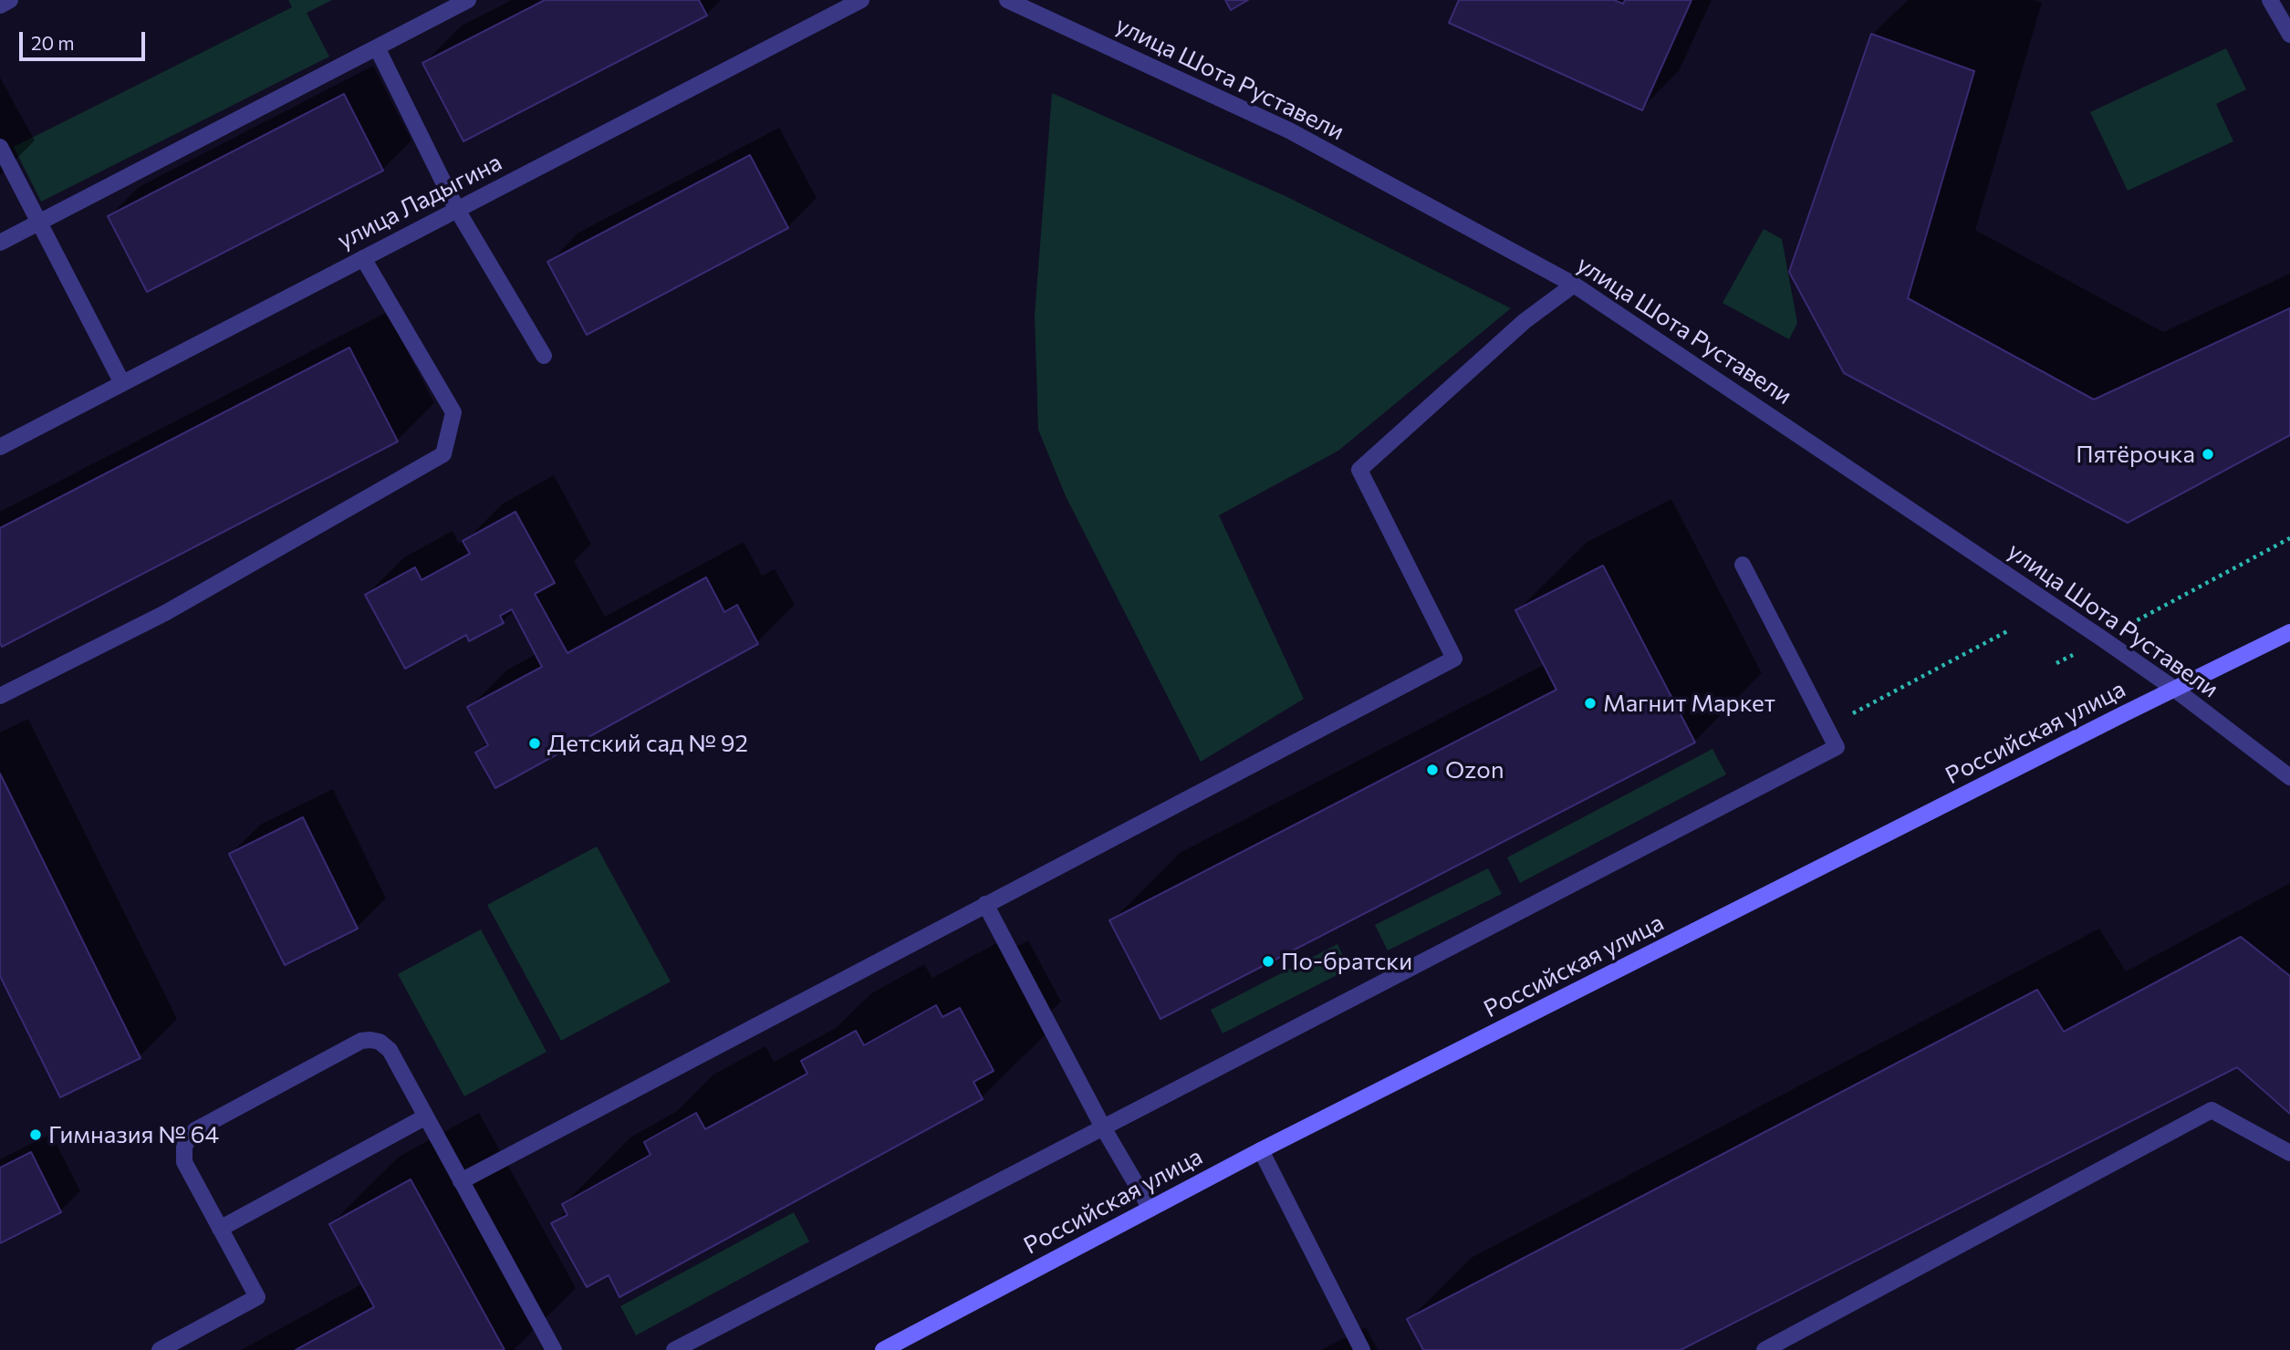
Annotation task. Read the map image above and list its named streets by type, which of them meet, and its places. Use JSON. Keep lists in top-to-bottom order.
{
  "streets": {
    "main road": ["Российская улица"],
    "street": ["улица Шота Руставели", "улица Ладыгина"]
  },
  "crossings": [
    ["улица Шота Руставели", "Российская улица"]
  ],
  "places": [
    "Пятёрочка",
    "Магнит Маркет",
    "Детский сад № 92",
    "Ozon",
    "По-братски",
    "Гимназия № 64"
  ],
  "scale_bar": "20 m"
}
